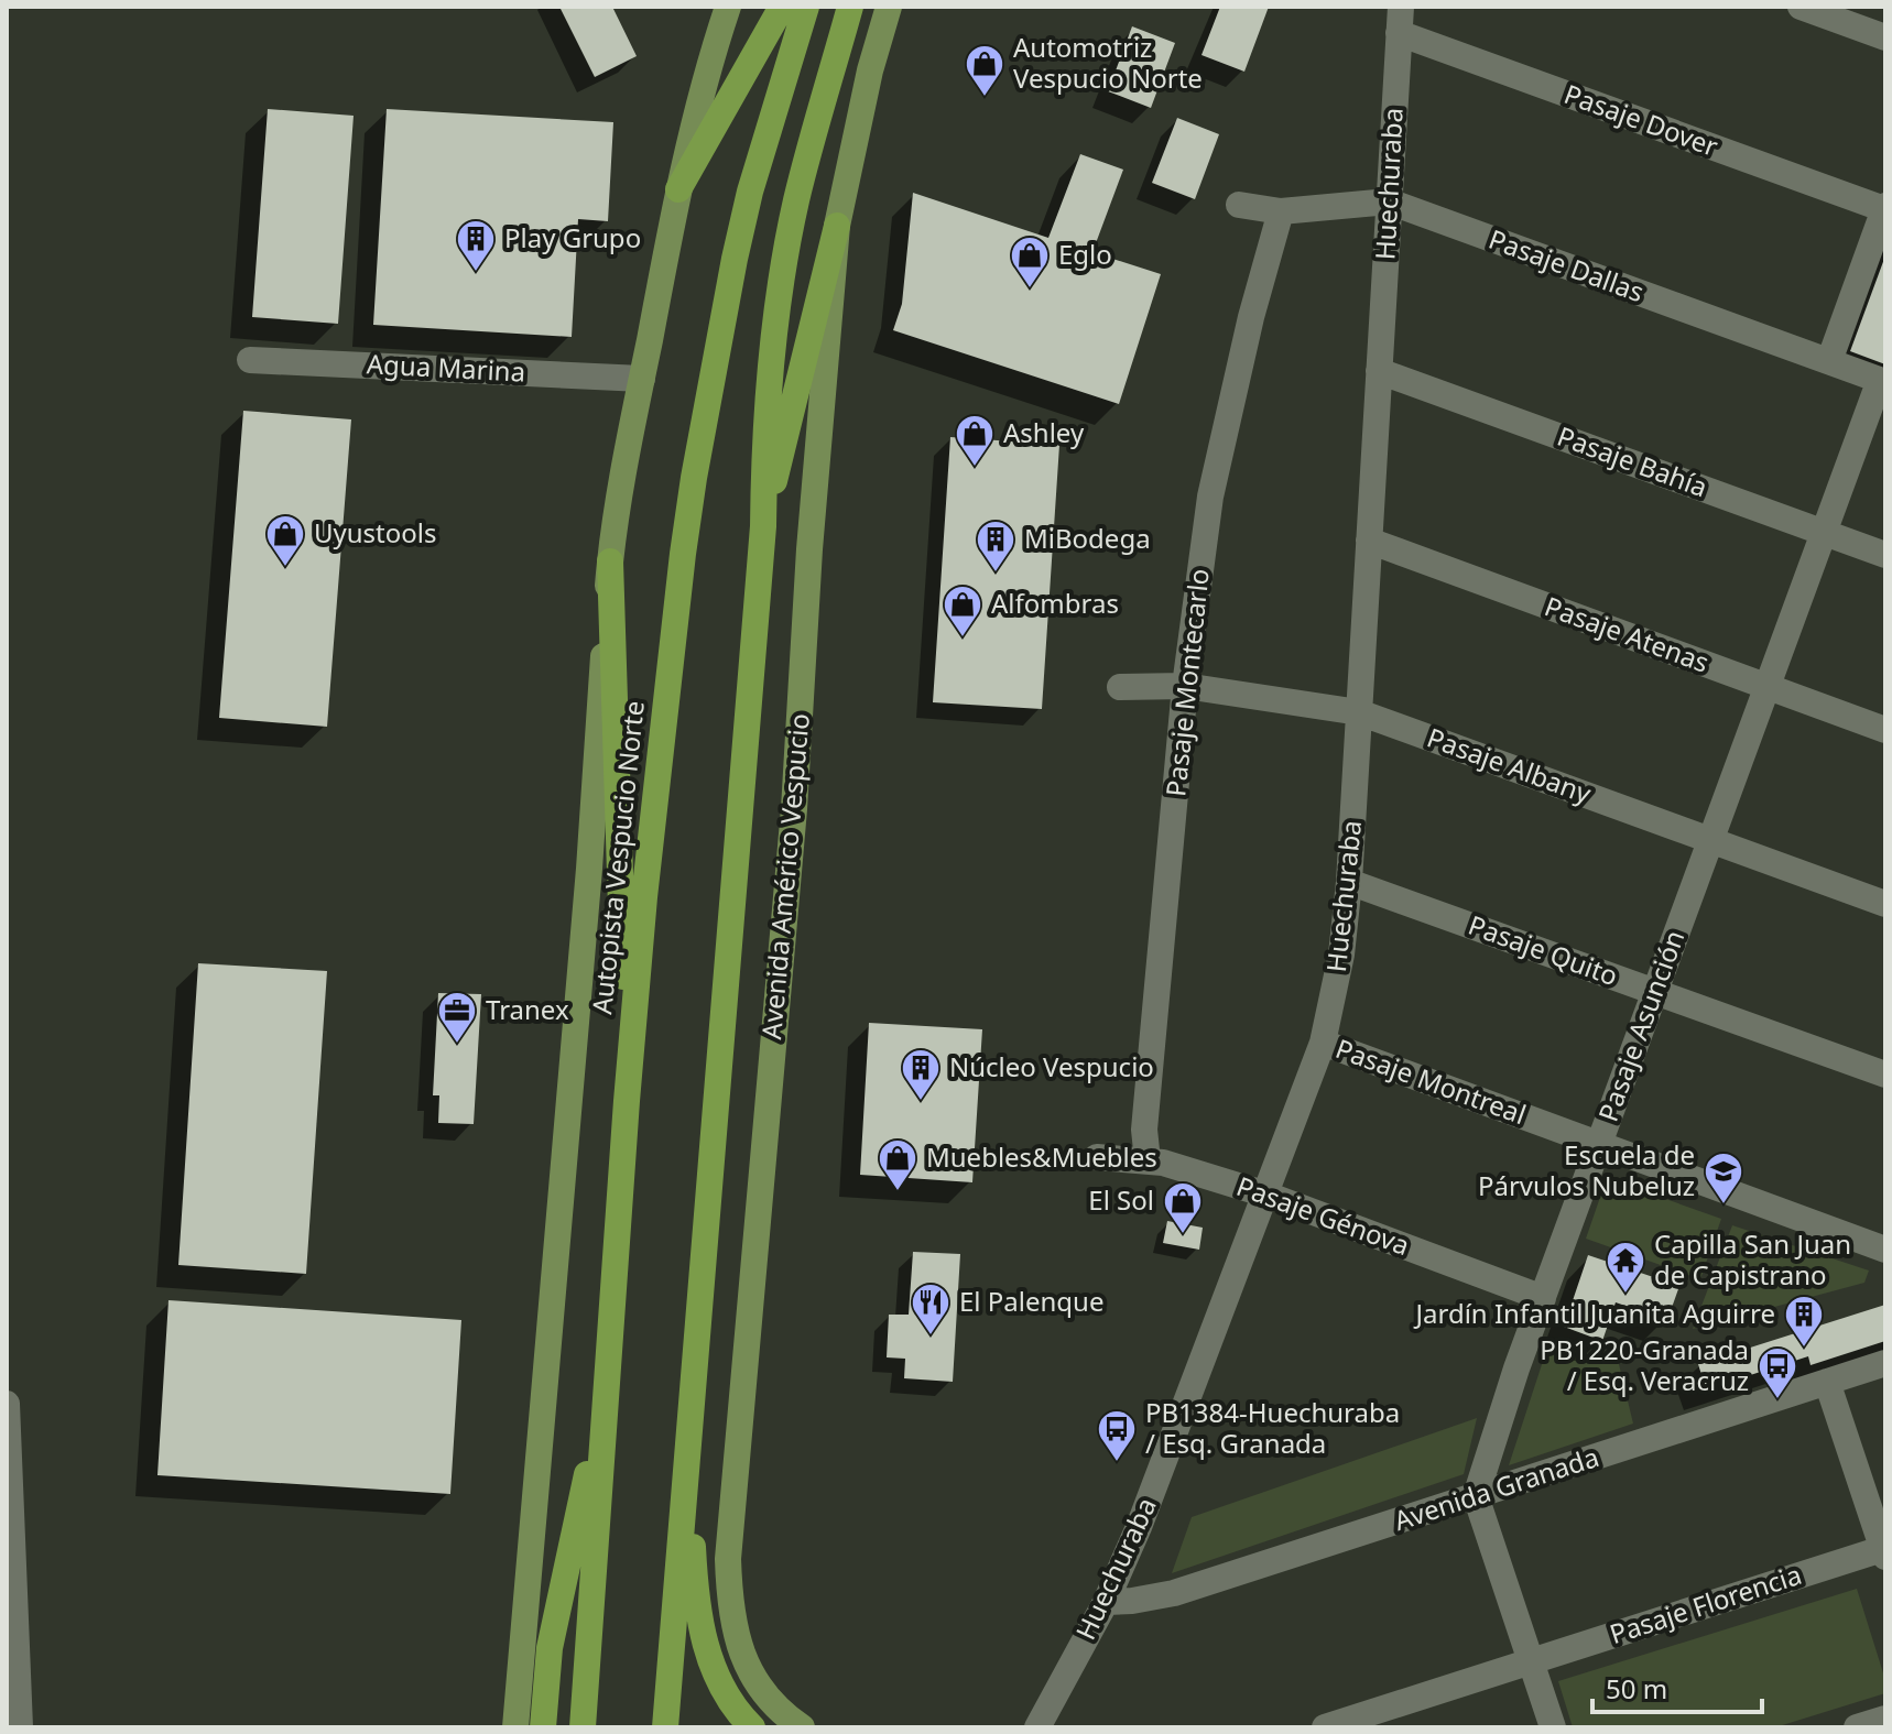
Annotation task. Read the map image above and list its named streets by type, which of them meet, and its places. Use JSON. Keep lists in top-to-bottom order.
{
  "streets": {
    "highway": ["Autopista Vespucio Norte"],
    "main road": ["Avenida Américo Vespucio"],
    "street": [
      "Pasaje Dover",
      "Huechuraba",
      "Pasaje Dallas",
      "Agua Marina",
      "Pasaje Bahía",
      "Pasaje Atenas",
      "Pasaje Montecarlo",
      "Pasaje Albany",
      "Pasaje Quito",
      "Pasaje Asunción",
      "Pasaje Montreal",
      "Pasaje Génova",
      "Avenida Granada",
      "Pasaje Florencia"
    ]
  },
  "crossings": [
    ["Pasaje Dover", "Huechuraba"],
    ["Huechuraba", "Pasaje Dallas"],
    ["Huechuraba", "Pasaje Bahía"],
    ["Huechuraba", "Pasaje Atenas"],
    ["Huechuraba", "Pasaje Albany"],
    ["Huechuraba", "Pasaje Quito"],
    ["Huechuraba", "Pasaje Montreal"],
    ["Huechuraba", "Pasaje Génova"],
    ["Huechuraba", "Avenida Granada"],
    ["Pasaje Dallas", "Pasaje Montecarlo"],
    ["Pasaje Dallas", "Pasaje Asunción"],
    ["Pasaje Bahía", "Pasaje Asunción"],
    ["Pasaje Atenas", "Pasaje Asunción"],
    ["Pasaje Montecarlo", "Pasaje Albany"],
    ["Pasaje Montecarlo", "Pasaje Génova"],
    ["Pasaje Albany", "Pasaje Asunción"],
    ["Pasaje Quito", "Pasaje Asunción"],
    ["Pasaje Asunción", "Pasaje Montreal"],
    ["Pasaje Asunción", "Pasaje Génova"],
    ["Pasaje Asunción", "Avenida Granada"]
  ],
  "places": {
    "shop": [
      "Automotriz Vespucio Norte",
      "Eglo",
      "Ashley",
      "Uyustools",
      "Alfombras",
      "Muebles&Muebles",
      "El Sol"
    ],
    "building": [
      "Play Grupo",
      "MiBodega",
      "Núcleo Vespucio",
      "Jardín Infantil Juanita Aguirre"
    ],
    "office": ["Tranex"],
    "school or university": ["Escuela de Párvulos Nubeluz"],
    "temple": ["Capilla San Juan de Capistrano"],
    "restaurant": ["El Palenque"],
    "bus stop": ["PB1220-Granada / Esq. Veracruz", "PB1384-Huechuraba / Esq. Granada"]
  },
  "scale_bar": "50 m"
}
